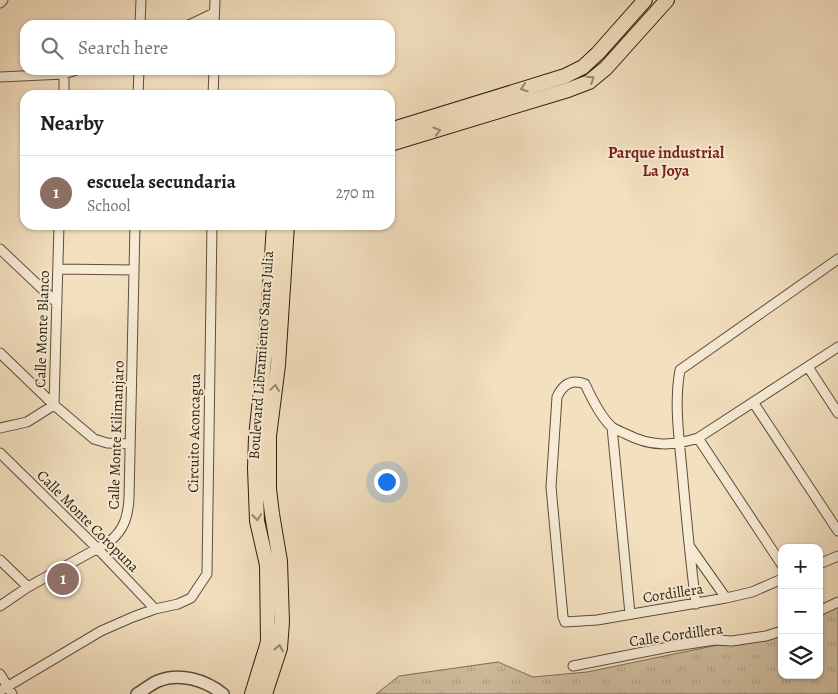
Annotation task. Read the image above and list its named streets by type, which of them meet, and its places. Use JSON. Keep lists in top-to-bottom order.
{
  "streets": {
    "main road": ["Boulevard Libramiento Santa Julia"],
    "street": [
      "Calle Monte Blanco",
      "Circuito Aconcagua",
      "Calle Monte Kilimanjaro",
      "Calle Monte Coropuna",
      "Cordillera",
      "Calle Cordillera"
    ]
  },
  "crossings": [
    ["Circuito Aconcagua", "Calle Monte Coropuna"],
    ["Calle Monte Kilimanjaro", "Calle Monte Coropuna"]
  ],
  "districts": ["Parque industrial La Joya"],
  "page": {
    "search": "Search here",
    "heading": "Nearby",
    "list": [
      {
        "mark": "1",
        "name": "escuela secundaria",
        "note": "School",
        "value": "270 m"
      }
    ],
    "map_buttons": ["+", "−"],
    "pins": "1"
  }
}
